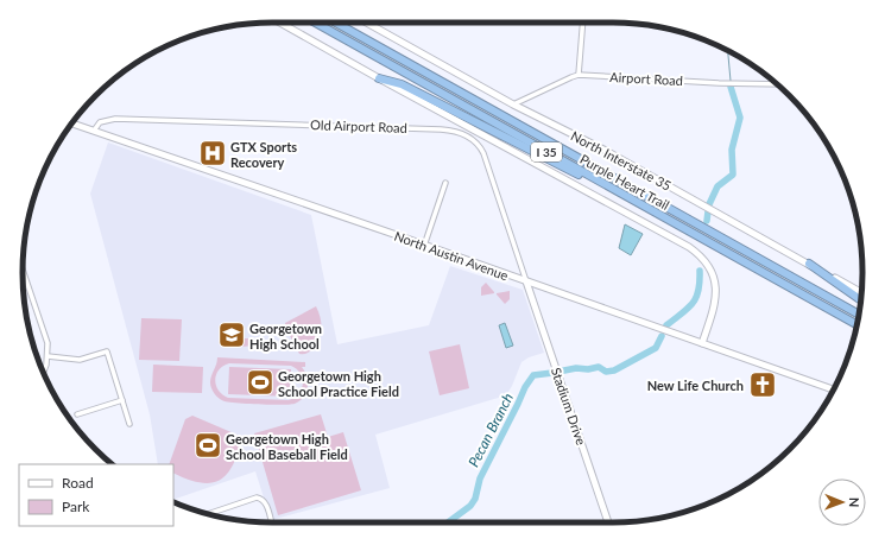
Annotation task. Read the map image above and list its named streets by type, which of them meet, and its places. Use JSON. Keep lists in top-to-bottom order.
{
  "streets": {
    "highway": ["I 35", "Purple Heart Trail"],
    "main road": ["North Interstate 35", "North Austin Avenue", "Stadium Drive"],
    "street": ["Airport Road", "Old Airport Road"]
  },
  "crossings": [
    ["Airport Road", "North Interstate 35"],
    ["Old Airport Road", "North Austin Avenue"],
    ["Old Airport Road", "Stadium Drive"],
    ["North Austin Avenue", "Stadium Drive"]
  ],
  "water": ["Pecan Branch"],
  "places": {
    "hospital": ["GTX Sports Recovery"],
    "school or university": ["Georgetown High School"],
    "sports": ["Georgetown High School Practice Field", "Georgetown High School Baseball Field"],
    "church": ["New Life Church"]
  },
  "legend": ["Road", "Park"],
  "north": "right"
}
